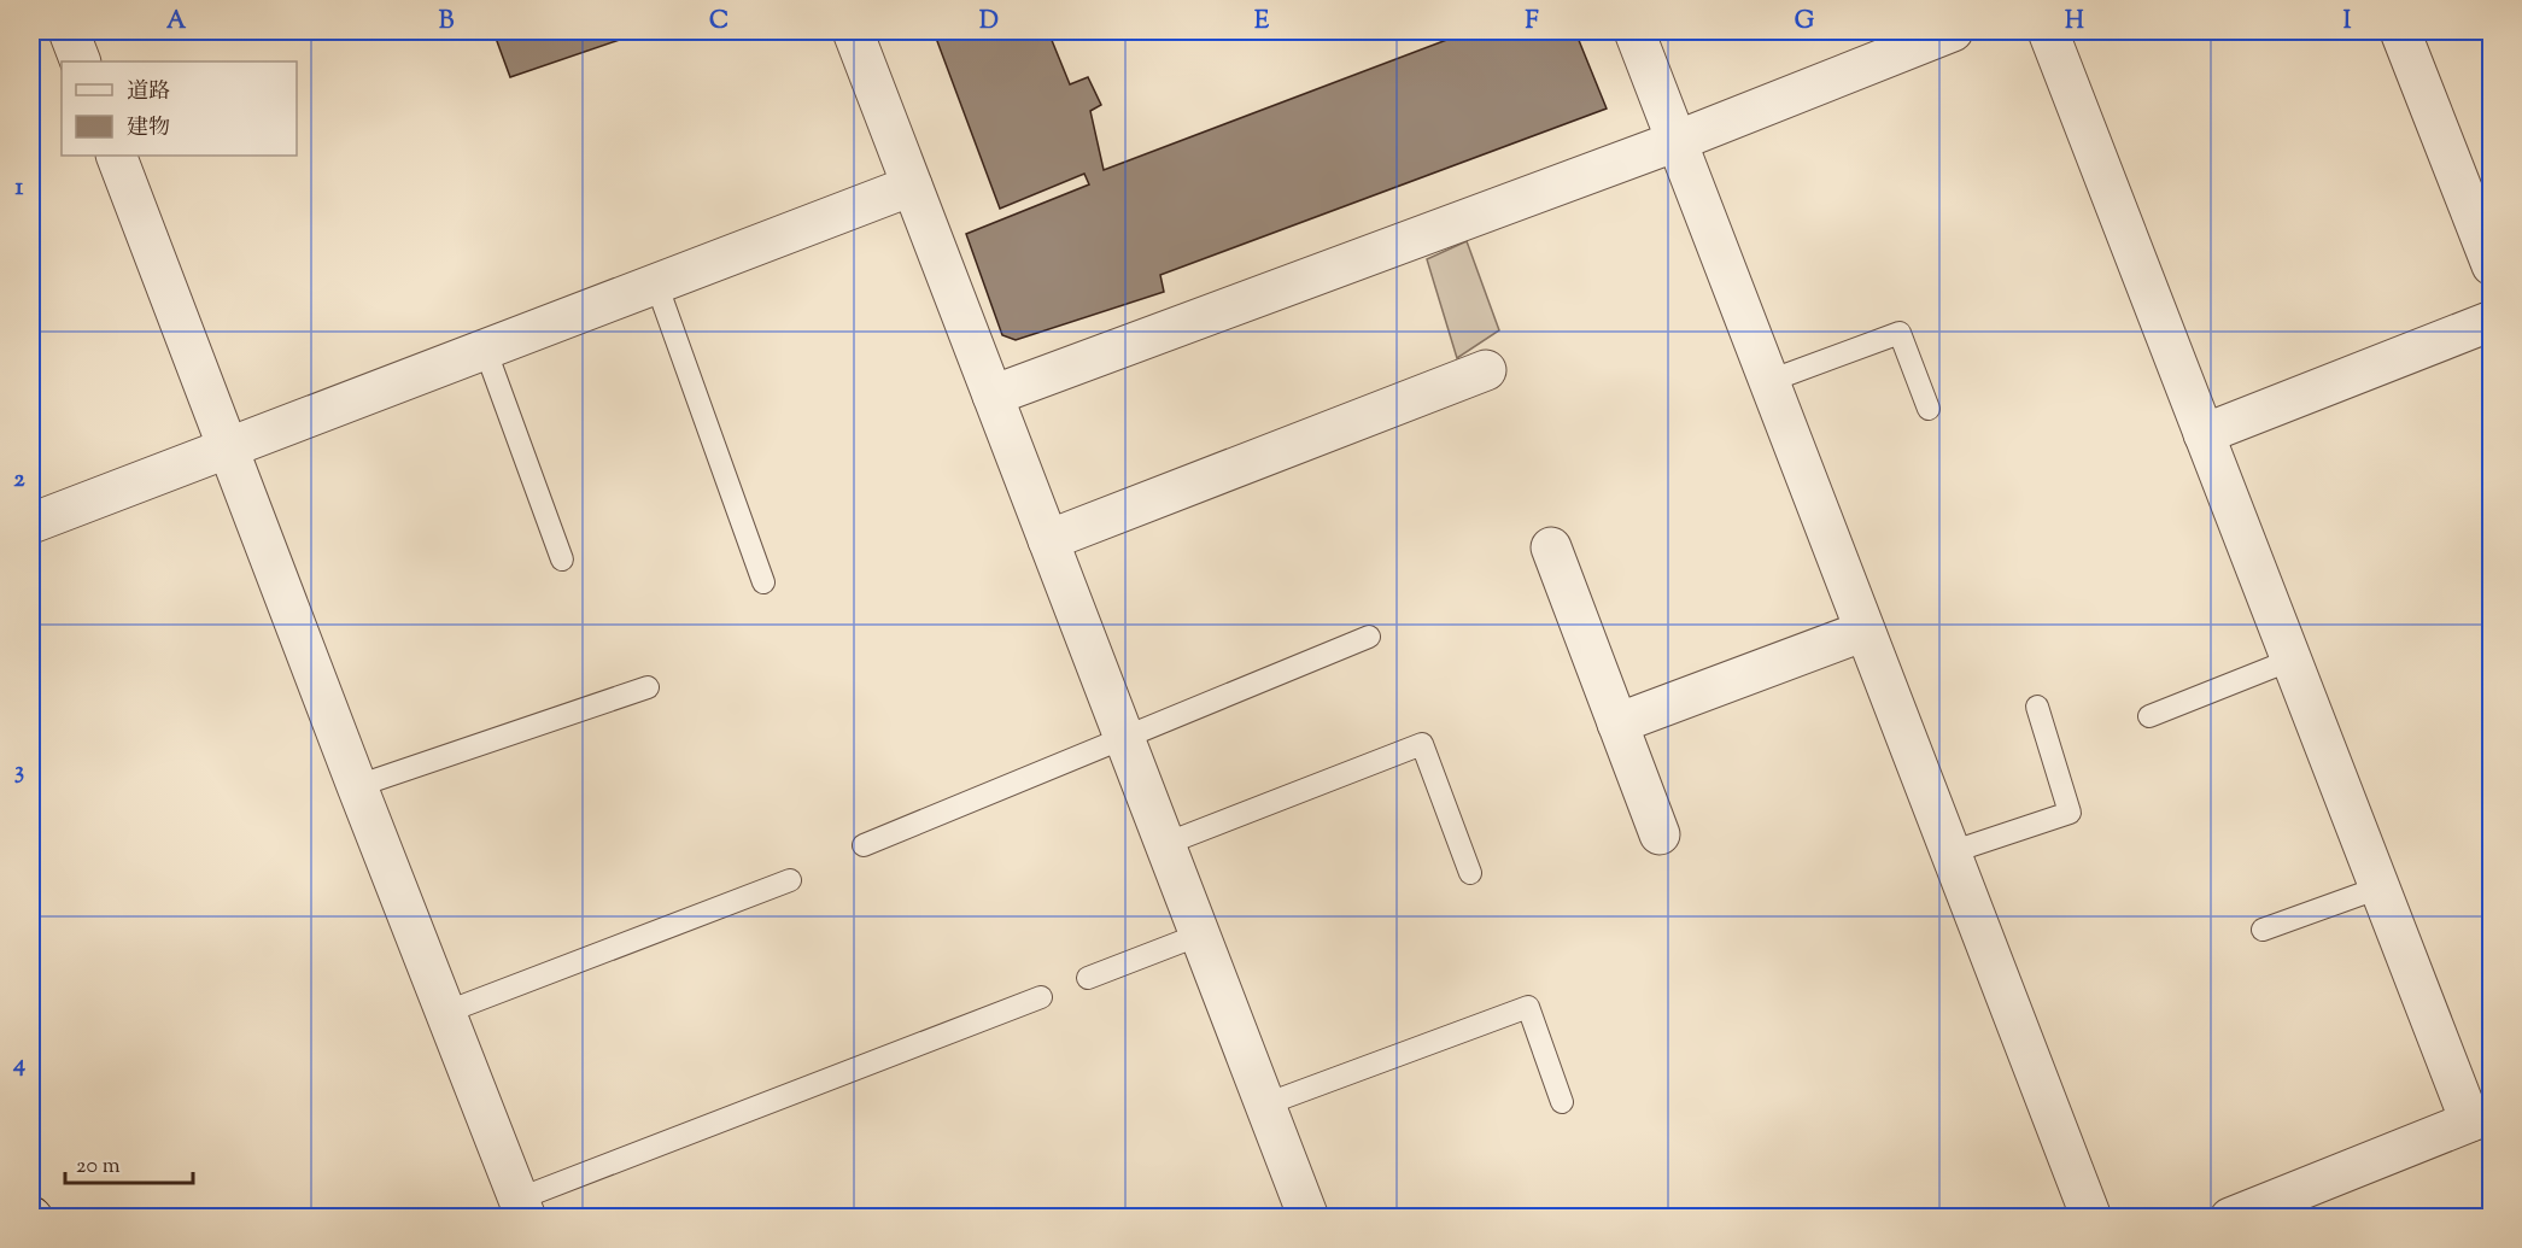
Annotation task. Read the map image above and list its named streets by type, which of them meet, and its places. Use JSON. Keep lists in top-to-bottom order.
{
  "legend": ["道路", "建物"],
  "scale_bar": "20 m",
  "grid": {
    "columns": [
      "A",
      "B",
      "C",
      "D",
      "E",
      "F",
      "G",
      "H",
      "I"
    ],
    "rows": [
      "1",
      "2",
      "3",
      "4"
    ]
  }
}
